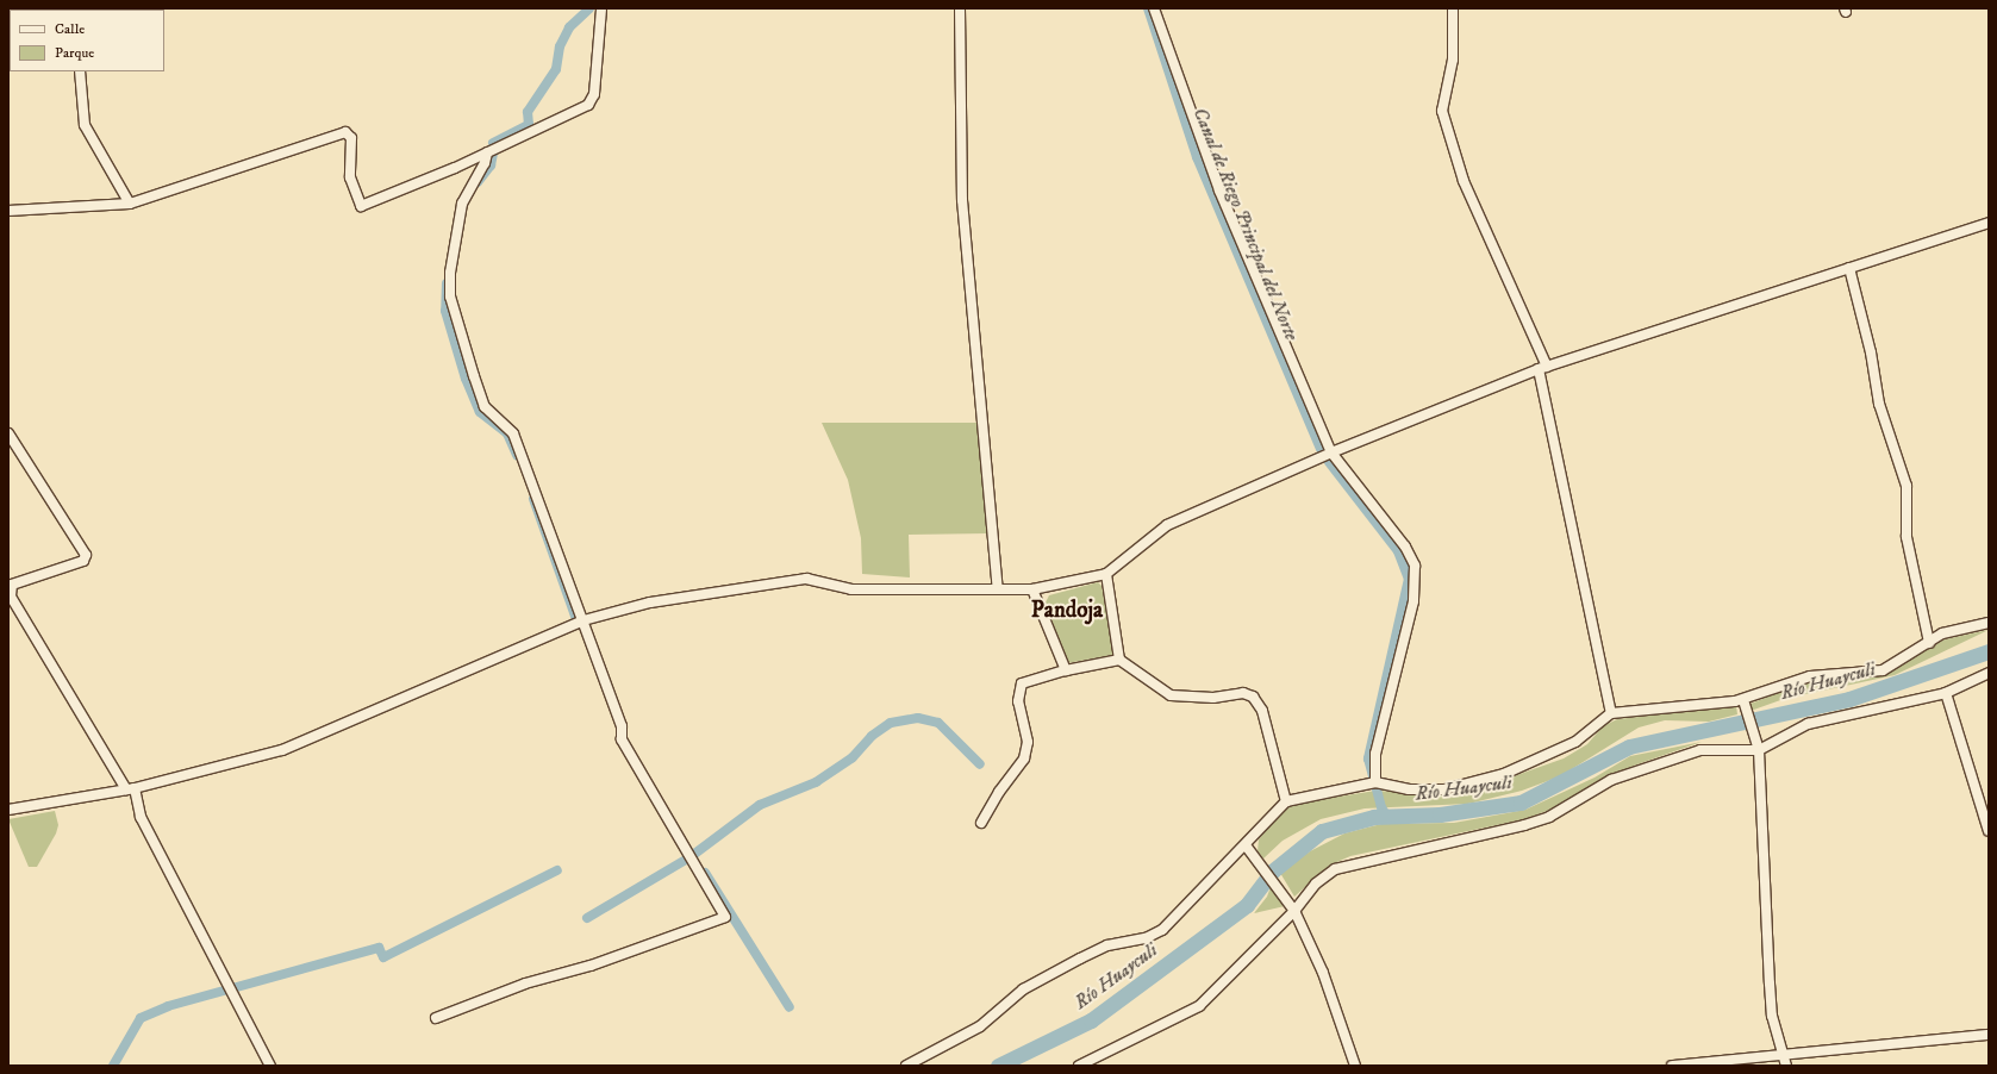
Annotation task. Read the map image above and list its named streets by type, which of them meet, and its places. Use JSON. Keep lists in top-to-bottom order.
{
  "districts": ["Pandoja"],
  "water": ["Canal de Riego Principal del Norte", "Río Huayculi"],
  "legend": ["Calle", "Parque"]
}
